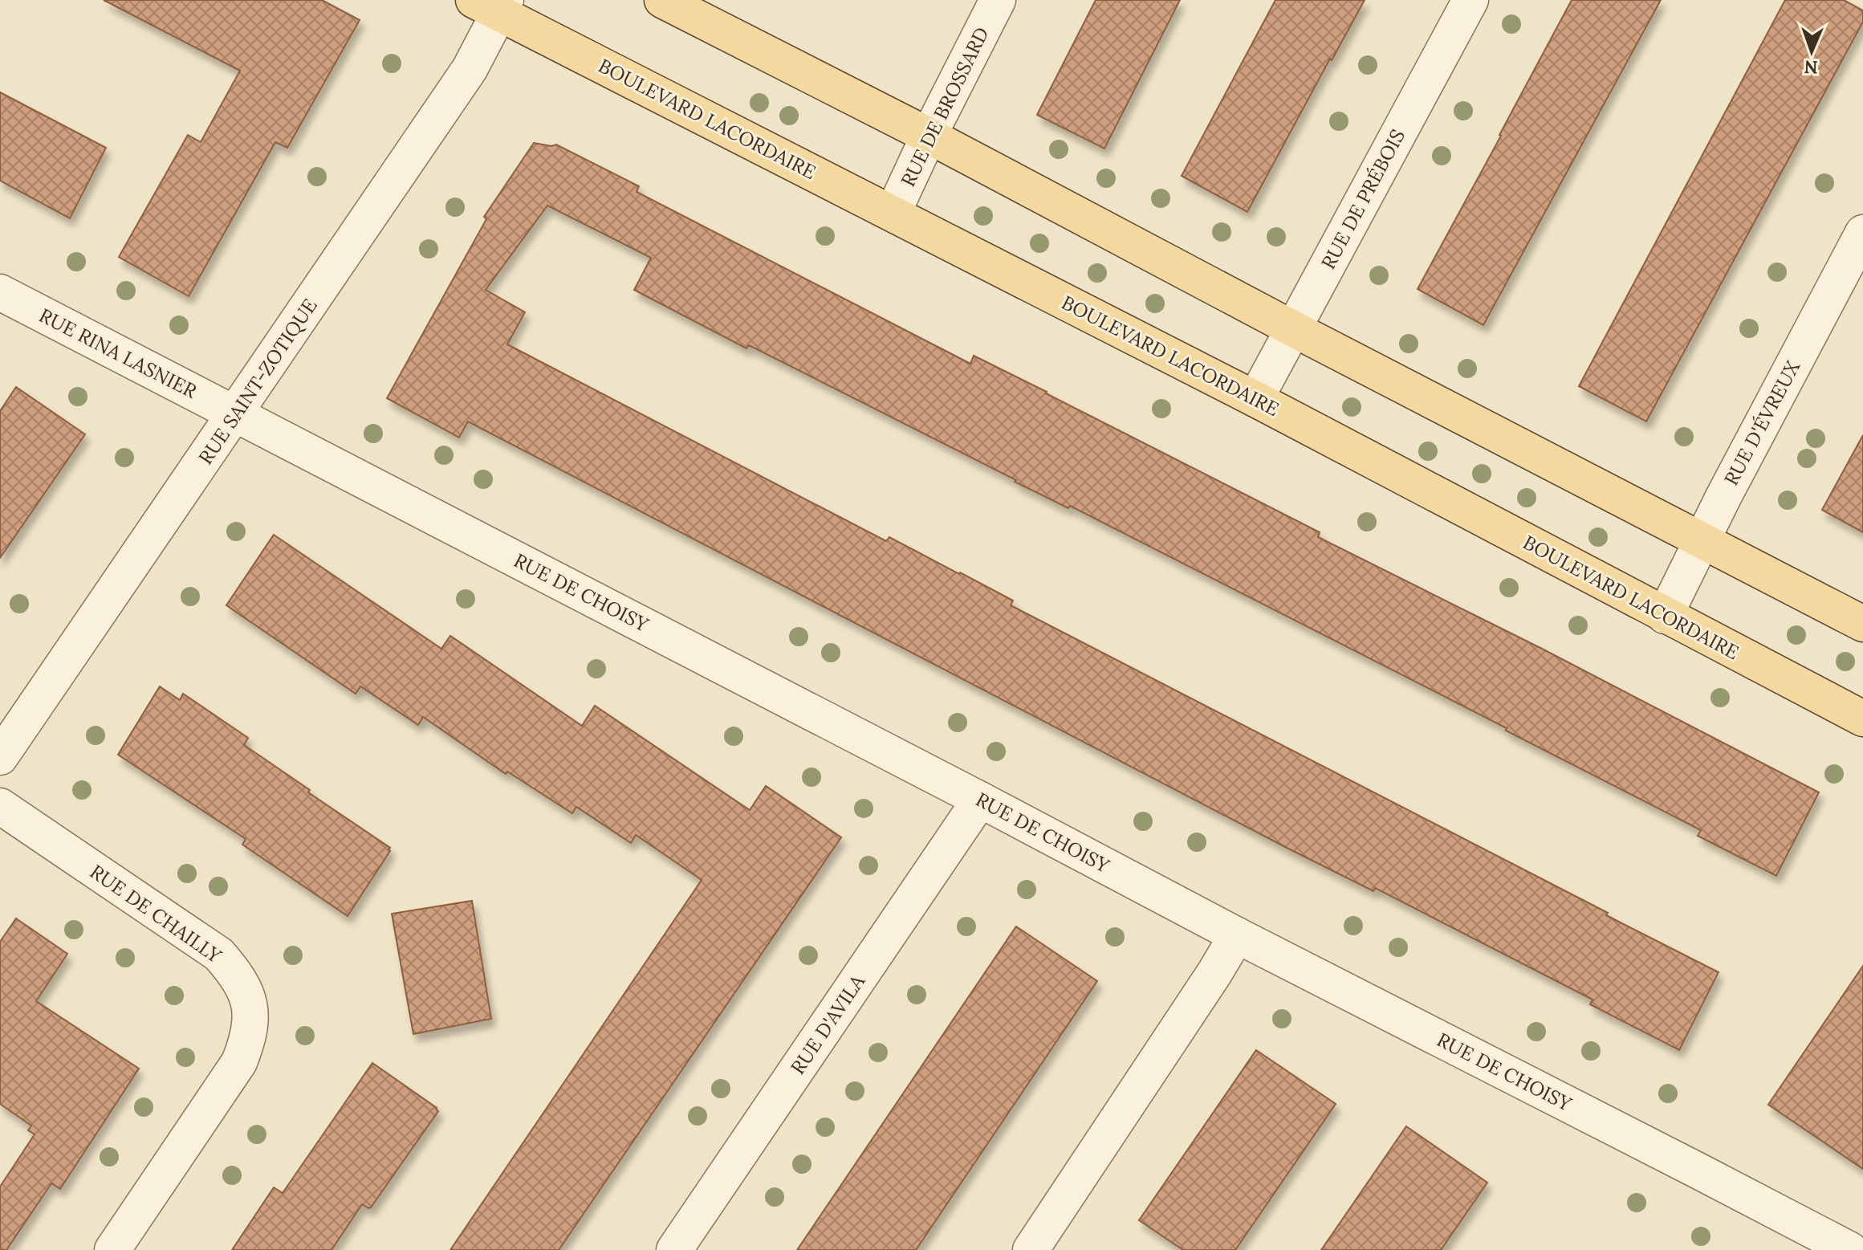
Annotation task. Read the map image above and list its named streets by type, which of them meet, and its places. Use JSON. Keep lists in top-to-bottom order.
{
  "streets": {
    "main road": ["BOULEVARD LACORDAIRE"],
    "street": [
      "RUE DE BROSSARD",
      "RUE DE PRÉBOIS",
      "RUE RINA LASNIER",
      "RUE SAINT-ZOTIQUE",
      "RUE D'ÉVREUX",
      "RUE DE CHOISY",
      "RUE DE CHAILLY",
      "RUE D'AVILA"
    ]
  },
  "crossings": [
    ["RUE DE BROSSARD", "BOULEVARD LACORDAIRE"],
    ["BOULEVARD LACORDAIRE", "RUE DE PRÉBOIS"],
    ["BOULEVARD LACORDAIRE", "RUE SAINT-ZOTIQUE"],
    ["BOULEVARD LACORDAIRE", "RUE D'ÉVREUX"],
    ["RUE RINA LASNIER", "RUE SAINT-ZOTIQUE"],
    ["RUE RINA LASNIER", "RUE DE CHOISY"],
    ["RUE SAINT-ZOTIQUE", "RUE DE CHOISY"],
    ["RUE DE CHOISY", "RUE D'AVILA"]
  ],
  "north": "bottom"
}
